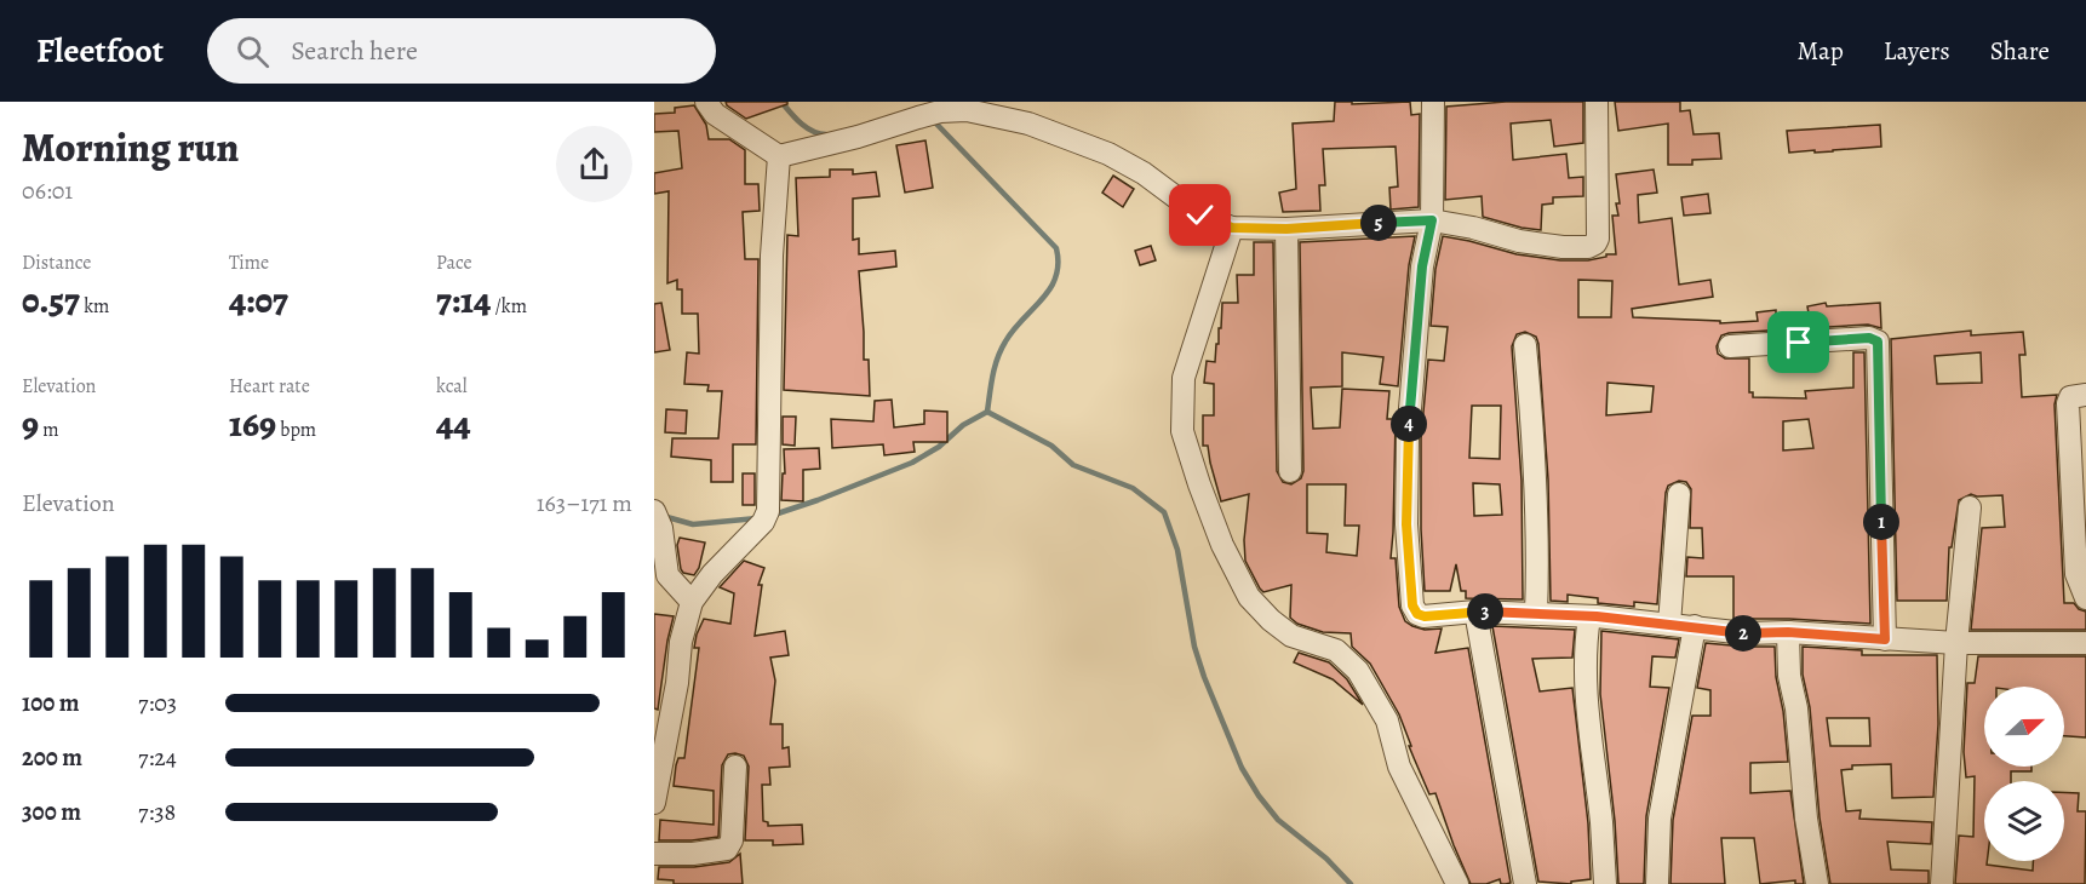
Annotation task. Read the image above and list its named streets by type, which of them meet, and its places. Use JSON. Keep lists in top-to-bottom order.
{
  "north": "right",
  "page": {
    "header": "Fleetfoot",
    "search": "Search here",
    "nav": ["Map", "Layers", "Share"],
    "heading": ["Morning run", "06:01"],
    "pins": [
      "5",
      "4",
      "1",
      "3",
      "2"
    ],
    "stats": [
      ["Distance", "0.57 km"],
      ["Time", "4:07"],
      ["Pace", "7:14 /km"],
      ["Elevation", "9 m"],
      ["Heart rate", "169 bpm"],
      ["kcal", "44"]
    ],
    "chart": ["Elevation", "163–171 m"],
    "list": [
      {
        "name": "100 m",
        "note": "7:03"
      },
      {
        "name": "200 m",
        "note": "7:24"
      },
      {
        "name": "300 m",
        "note": "7:38"
      }
    ]
  }
}
